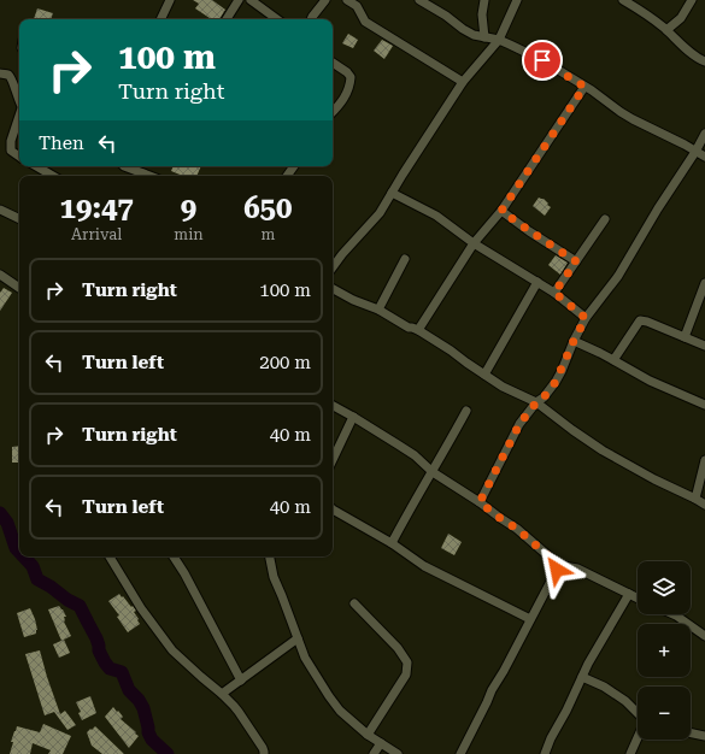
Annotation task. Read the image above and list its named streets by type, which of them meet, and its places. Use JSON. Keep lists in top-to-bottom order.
{
  "page": {
    "turn": ["100 m", "Turn right"],
    "then": "Then",
    "eta": [
      "19:47",
      "Arrival",
      "9",
      "min",
      "650",
      "m"
    ],
    "list": [
      {
        "name": "Turn right",
        "value": "100 m"
      },
      {
        "name": "Turn left",
        "value": "200 m"
      },
      {
        "name": "Turn right",
        "value": "40 m"
      },
      {
        "name": "Turn left",
        "value": "40 m"
      }
    ],
    "map_buttons": ["+", "−"]
  }
}
